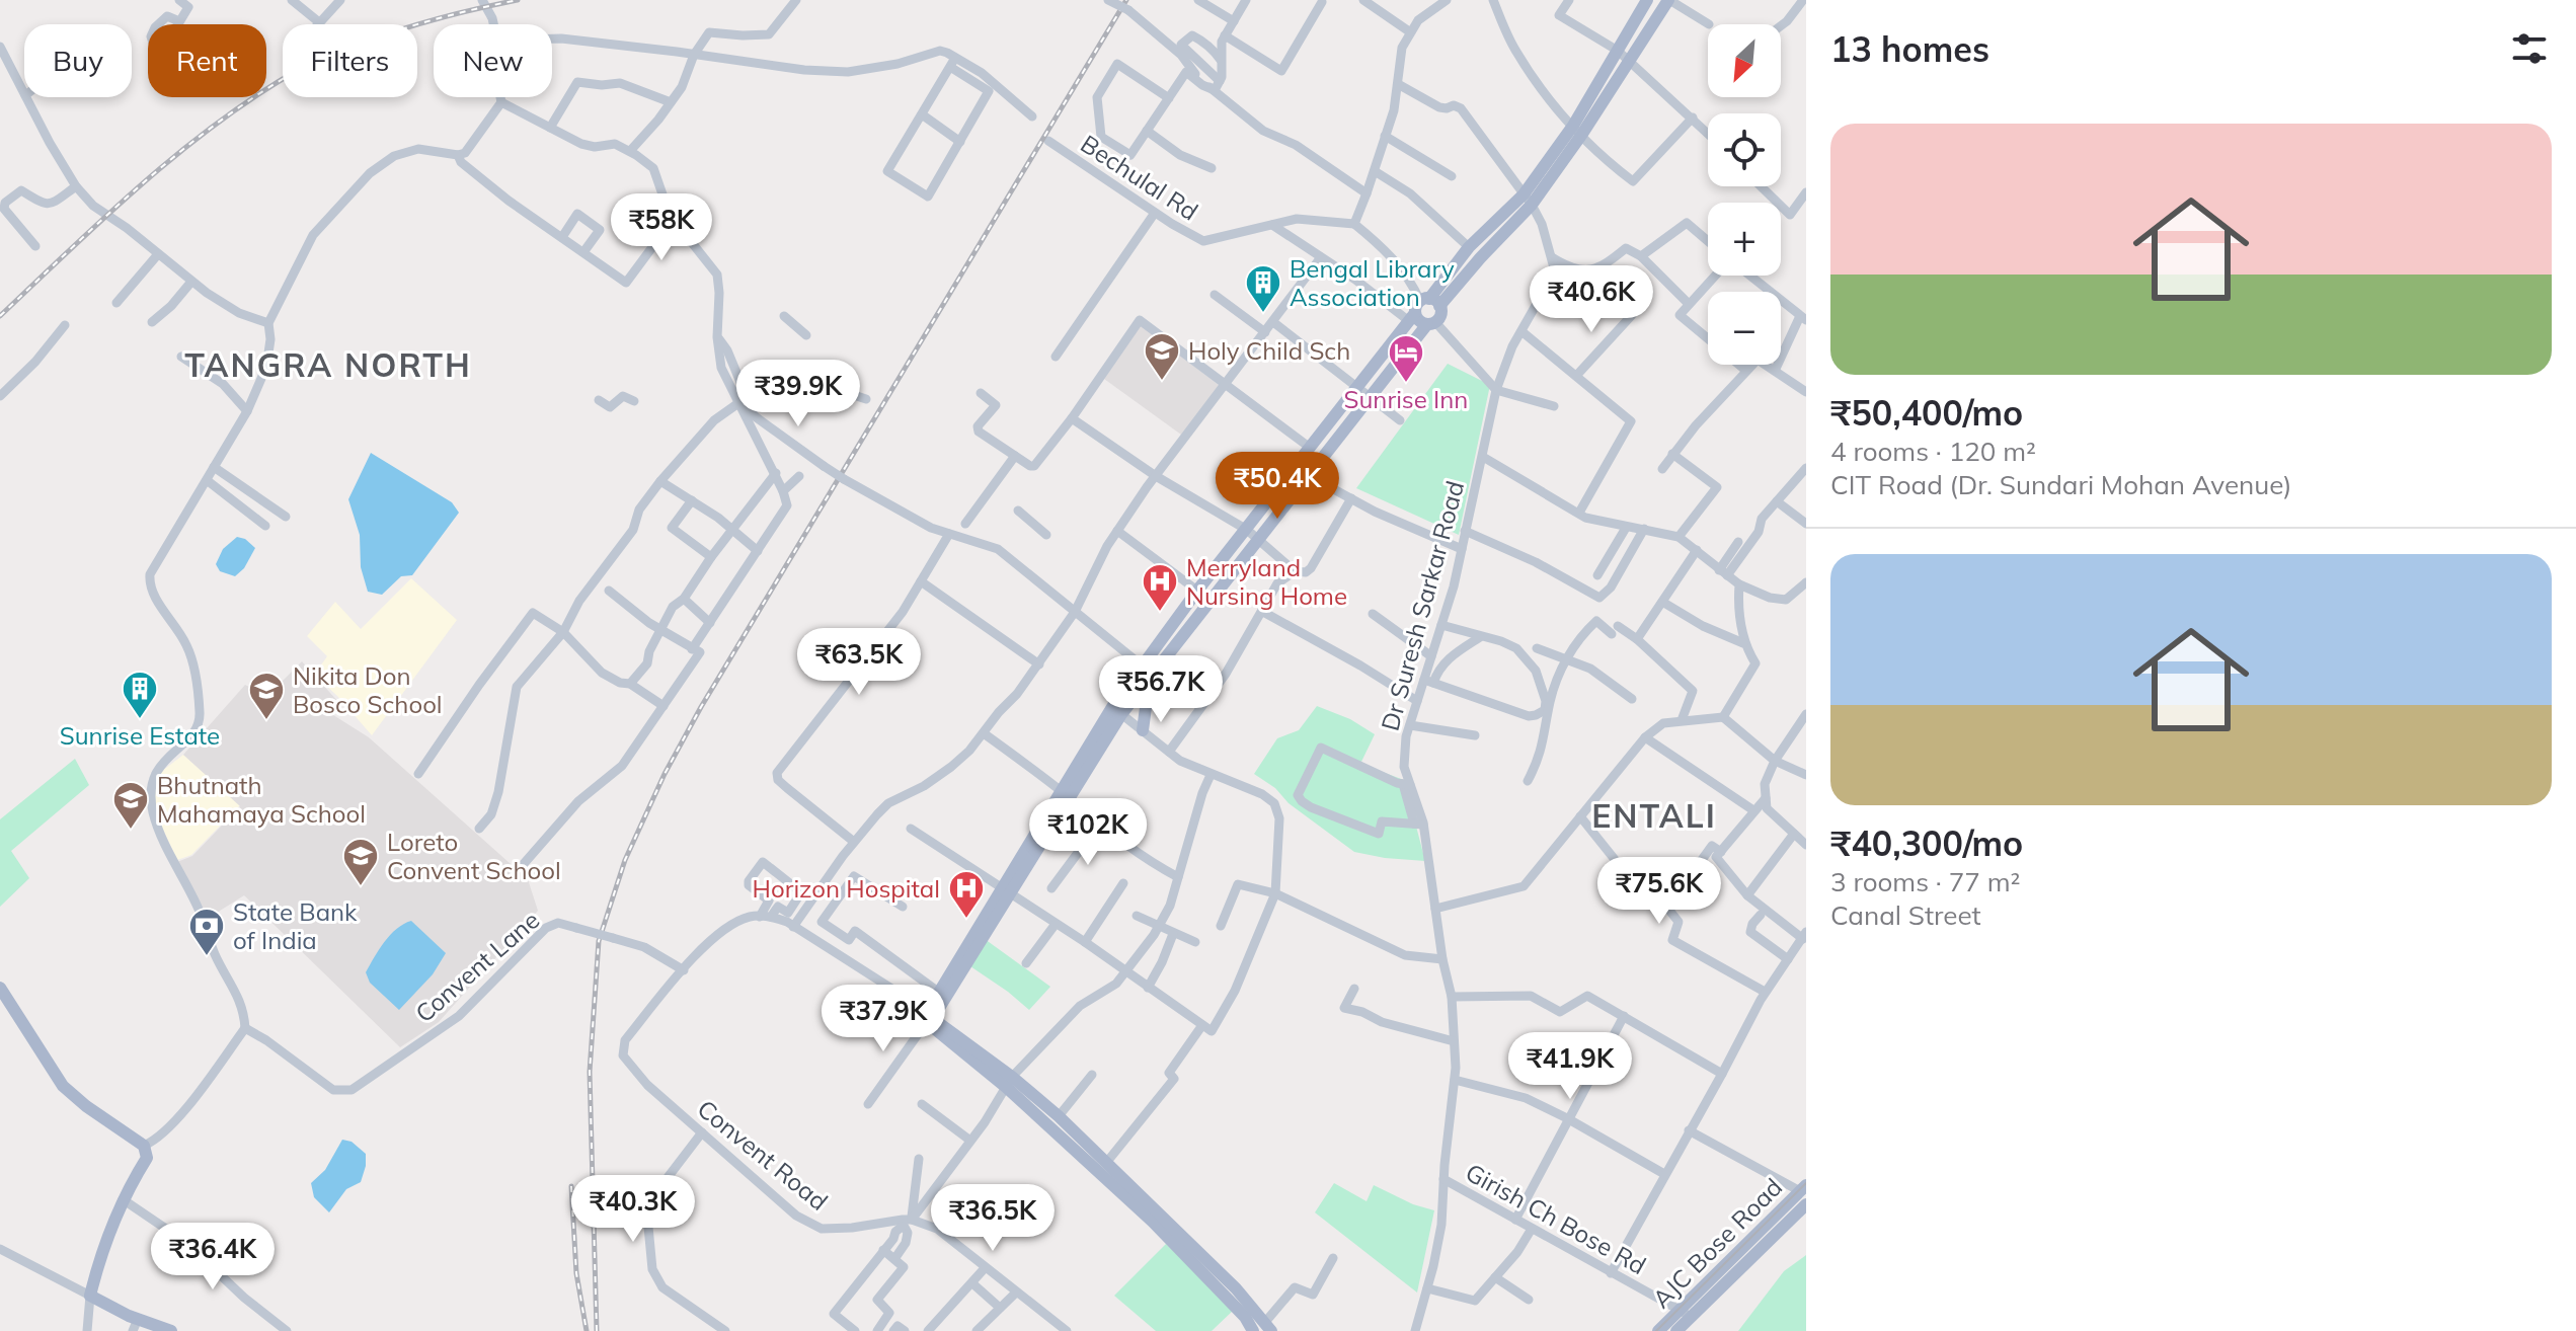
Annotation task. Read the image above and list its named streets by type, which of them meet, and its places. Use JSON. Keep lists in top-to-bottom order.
{
  "streets": {
    "main road": ["AJC Bose Road"],
    "street": [
      "Bechulal Rd",
      "Dr Suresh Sarkar Road",
      "Convent Lane",
      "Convent Road",
      "Girish Ch Bose Rd"
    ]
  },
  "crossings": [
    ["Dr Suresh Sarkar Road", "Girish Ch Bose Rd"],
    ["Convent Lane", "Convent Road"],
    ["Girish Ch Bose Rd", "AJC Bose Road"]
  ],
  "districts": ["TANGRA NORTH", "ENTALI"],
  "places": {
    "building": ["Bengal Library Association", "Sunrise Estate"],
    "school or university": [
      "Holy Child Sch",
      "Nikita Don Bosco School",
      "Bhutnath Mahamaya School",
      "Loreto Convent School"
    ],
    "hotel": ["Sunrise Inn"],
    "hospital": ["Merryland Nursing Home", "Horizon Hospital"],
    "bank": ["State Bank of India"]
  },
  "north": "bottom left",
  "page": {
    "heading": "13 homes",
    "map_buttons": ["+", "−"],
    "chip": [
      "Buy",
      "Rent",
      "Filters",
      "New"
    ],
    "list": [
      {
        "name": "₹50,400/mo",
        "note": "4 rooms · 120 m² · CIT Road (Dr. Sundari Mohan Avenue)"
      },
      {
        "name": "₹40,300/mo",
        "note": "3 rooms · 77 m² · Canal Street"
      }
    ],
    "price": [
      "₹58K",
      "₹40.6K",
      "₹39.9K",
      "₹50.4K",
      "₹63.5K",
      "₹56.7K",
      "₹102K",
      "₹75.6K",
      "₹37.9K",
      "₹41.9K",
      "₹40.3K",
      "₹36.5K",
      "₹36.4K"
    ]
  }
}
